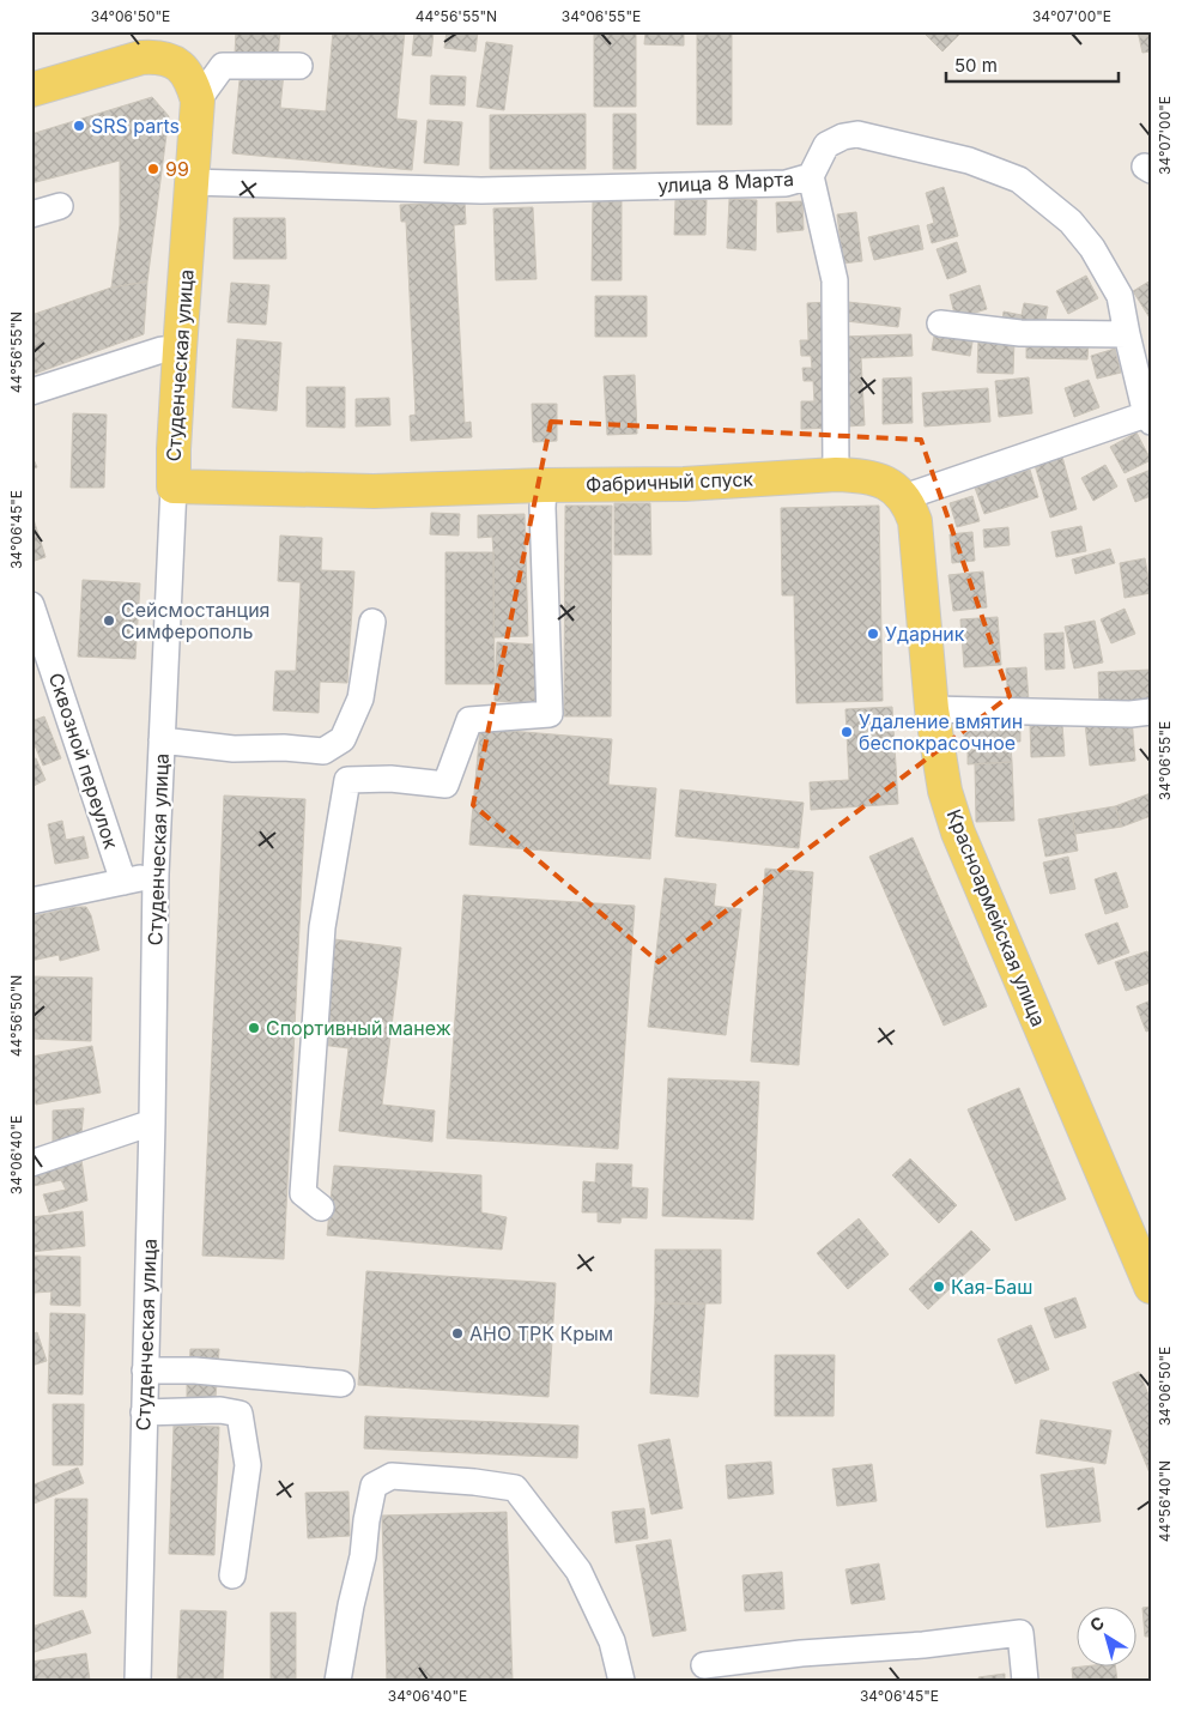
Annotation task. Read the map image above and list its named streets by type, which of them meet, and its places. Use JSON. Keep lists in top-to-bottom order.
{
  "streets": {
    "main road": ["Студенческая улица", "Фабричный спуск", "Красноармейская улица"],
    "street": ["улица 8 Марта", "Сквозной переулок"]
  },
  "crossings": [
    ["улица 8 Марта", "Студенческая улица"],
    ["Студенческая улица", "Фабричный спуск"],
    ["Фабричный спуск", "Красноармейская улица"]
  ],
  "places": [
    "SRS parts",
    "99",
    "Сейсмостанция Симферополь",
    "Ударник",
    "Удаление вмятин беспокрасочное",
    "Спортивный манеж",
    "Кая-Баш",
    "АНО ТРК Крым"
  ],
  "scale_bar": "50 m",
  "north": "top left",
  "coordinates": [
    "34°06'50\"E",
    "44°56'55\"N",
    "34°06'55\"E",
    "34°07'00\"E",
    "34°06'45\"E",
    "44°56'50\"N",
    "34°06'40\"E",
    "44°56'40\"N"
  ]
}
